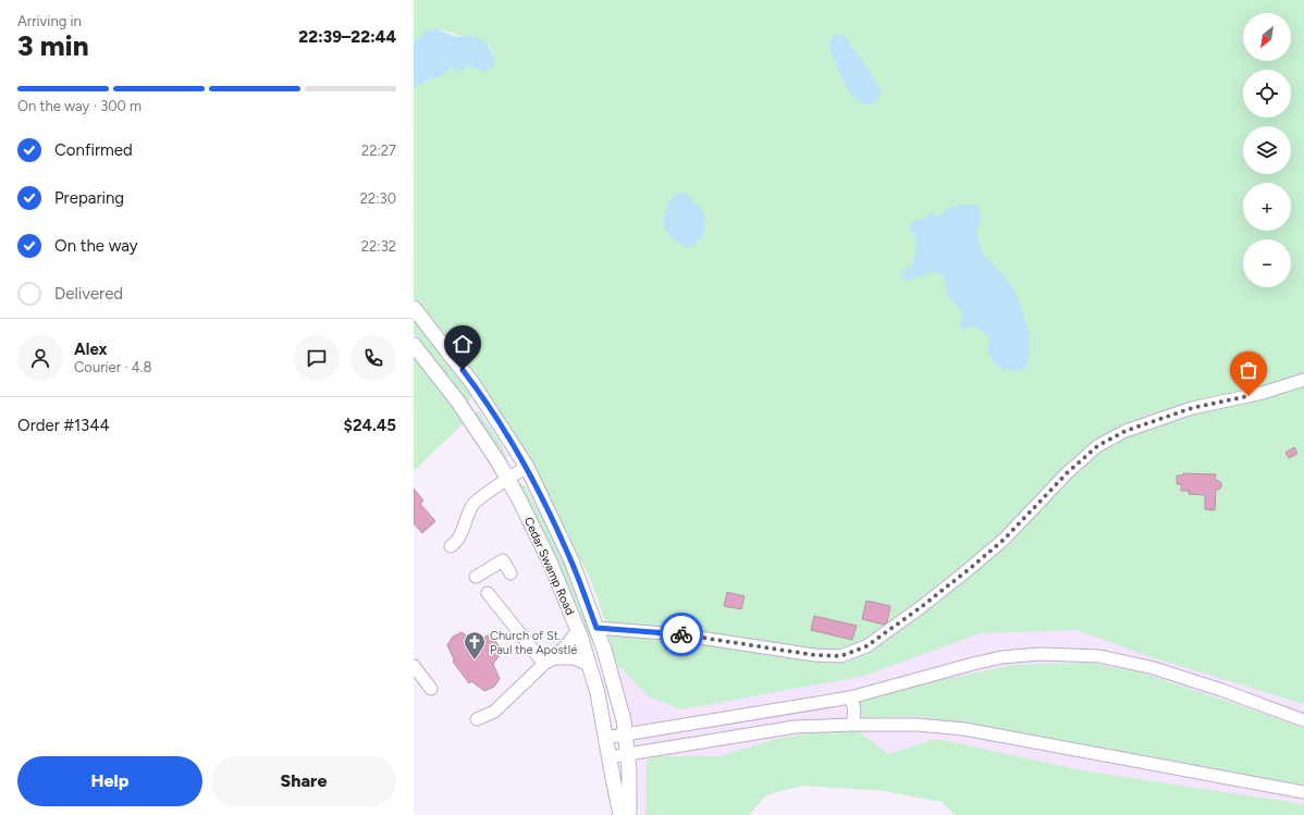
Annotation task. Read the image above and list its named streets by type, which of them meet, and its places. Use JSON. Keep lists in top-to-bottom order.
{
  "streets": {
    "main road": ["Cedar Swamp Road"]
  },
  "places": {
    "church": ["Church of St. Paul the Apostle"]
  },
  "north": "bottom left",
  "page": {
    "heading": ["3 min", "Arriving in", "22:39–22:44"],
    "panel": [
      "Alex",
      "Courier · 4.8",
      "Order #1344",
      "$24.45"
    ],
    "map_buttons": ["+", "−"],
    "bar": "On the way · 300 m",
    "list": [
      ["Confirmed", "22:27"],
      ["Preparing", "22:30"],
      ["On the way", "22:32"],
      "Delivered"
    ],
    "buttons": ["Help", "Share"]
  }
}
